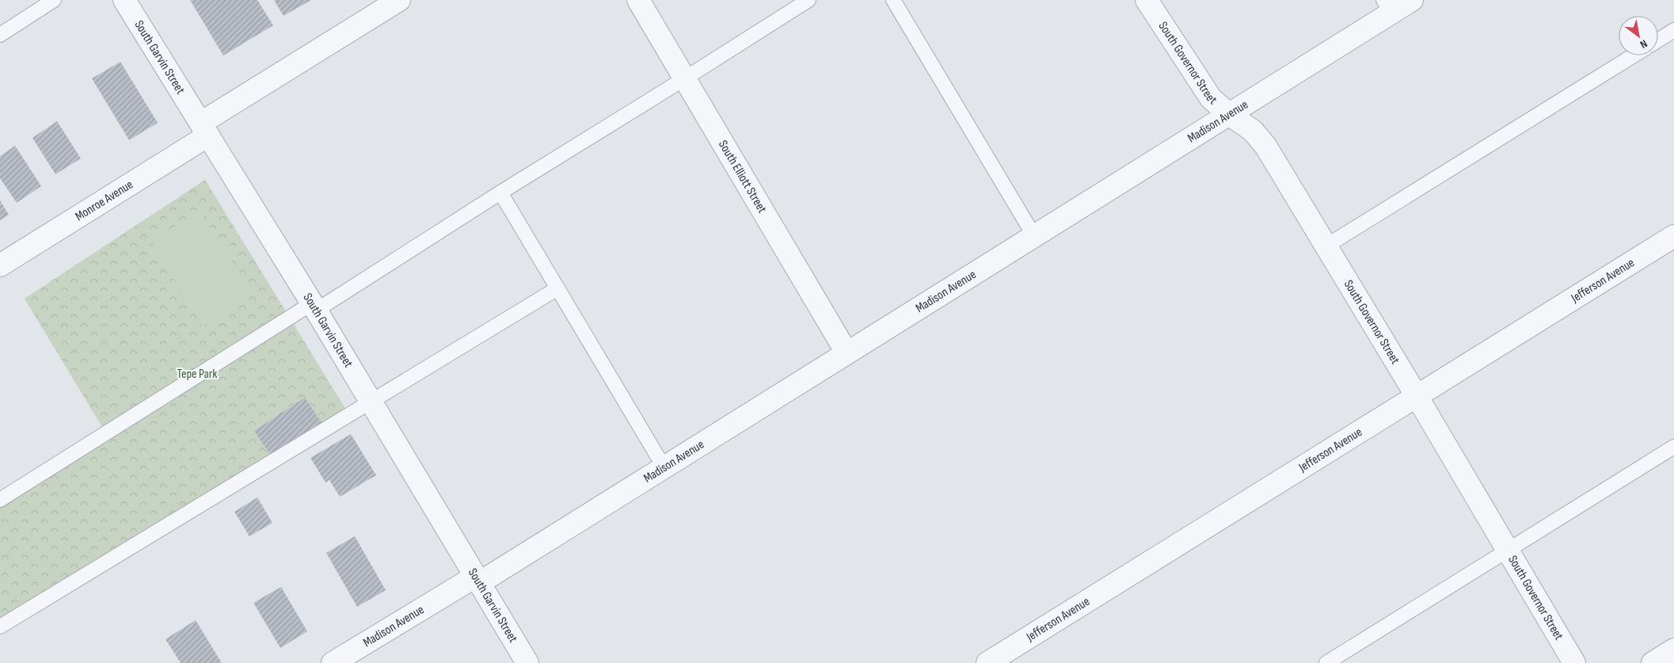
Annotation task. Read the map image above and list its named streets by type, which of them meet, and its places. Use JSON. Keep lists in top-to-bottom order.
{
  "streets": {
    "street": [
      "South Garvin Street",
      "South Governor Street",
      "Madison Avenue",
      "South Elliott Street",
      "Monroe Avenue",
      "Jefferson Avenue"
    ]
  },
  "crossings": [
    ["South Garvin Street", "Madison Avenue"],
    ["South Garvin Street", "Monroe Avenue"],
    ["South Governor Street", "Madison Avenue"],
    ["South Governor Street", "Jefferson Avenue"],
    ["Madison Avenue", "South Elliott Street"]
  ],
  "parks": ["Tepe Park"],
  "north": "bottom right"
}
